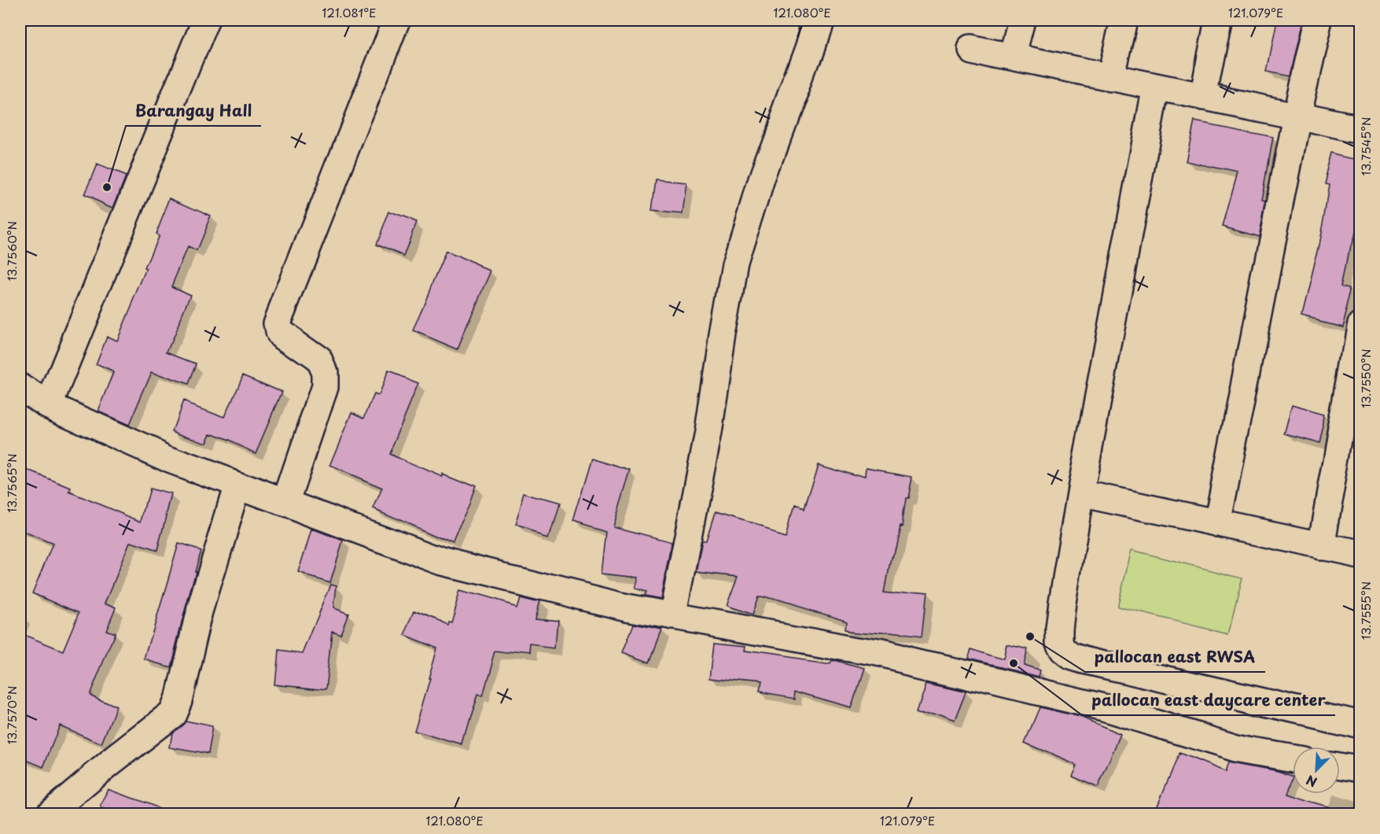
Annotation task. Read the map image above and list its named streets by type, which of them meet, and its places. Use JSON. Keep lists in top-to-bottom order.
{
  "places": ["Barangay Hall", "pallocan east RWSA", "pallocan east daycare center"],
  "north": "bottom left",
  "coordinates": [
    "121.081°E",
    "121.080°E",
    "121.079°E",
    "13.7545°N",
    "13.7560°N",
    "13.7550°N",
    "13.7565°N",
    "13.7555°N",
    "13.7570°N"
  ]
}
